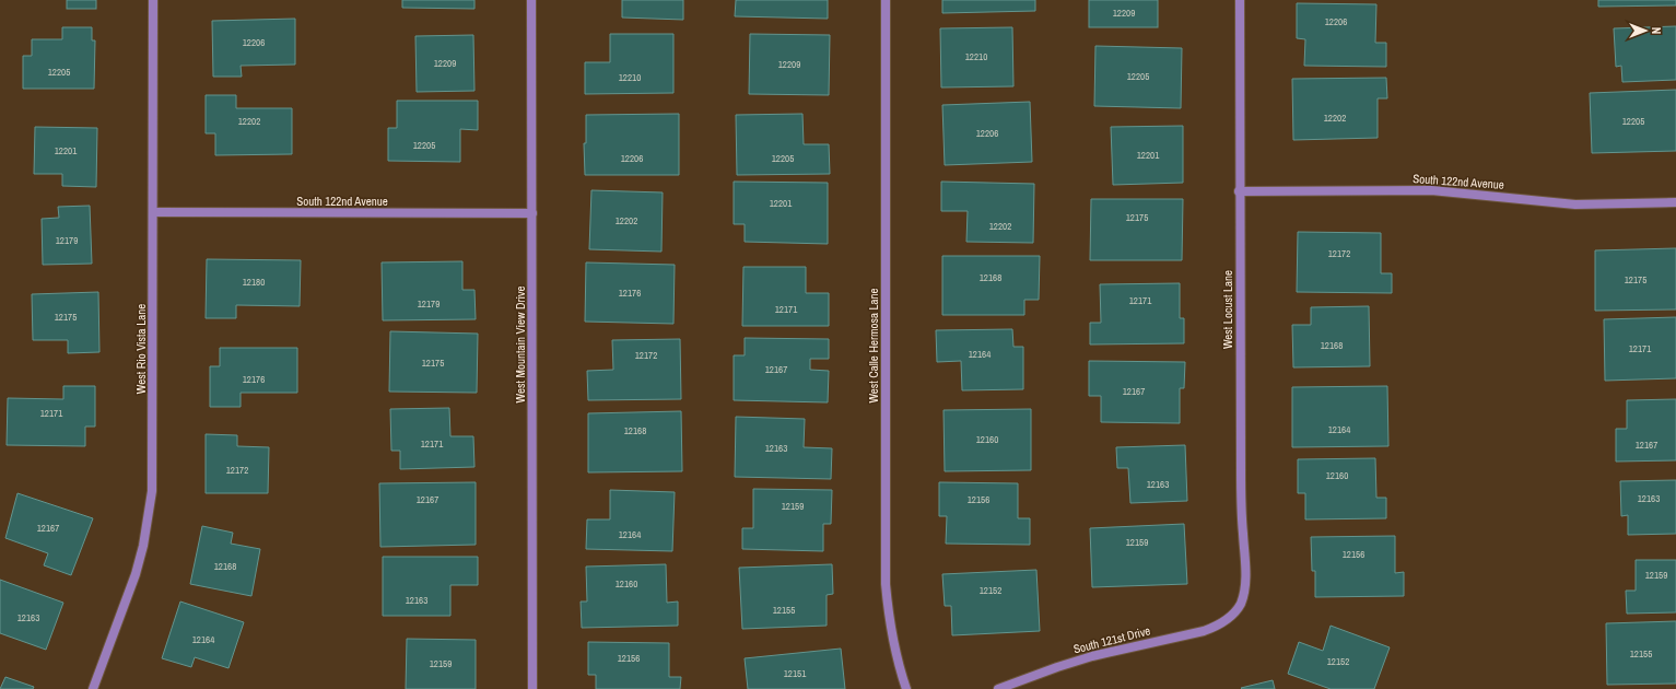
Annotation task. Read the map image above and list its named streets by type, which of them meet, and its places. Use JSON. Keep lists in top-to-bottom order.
{
  "streets": {
    "street": [
      "South 122nd Avenue",
      "West Locust Lane",
      "West Mountain View Drive",
      "West Calle Hermosa Lane",
      "West Rio Vista Lane",
      "South 121st Drive"
    ]
  },
  "crossings": [
    ["South 122nd Avenue", "West Locust Lane"],
    ["South 122nd Avenue", "West Mountain View Drive"],
    ["South 122nd Avenue", "West Rio Vista Lane"],
    ["West Locust Lane", "South 121st Drive"]
  ],
  "house_numbers": [
    "12209",
    "12206",
    "12206",
    "12210",
    "12209",
    "12209",
    "12205",
    "12205",
    "12210",
    "12202",
    "12202",
    "12205",
    "12206",
    "12205",
    "12201",
    "12201",
    "12206",
    "12205",
    "12201",
    "12175",
    "12202",
    "12202",
    "12179",
    "12172",
    "12168",
    "12175",
    "12180",
    "12176",
    "12171",
    "12179",
    "12171",
    "12175",
    "12168",
    "12171",
    "12164",
    "12172",
    "12175",
    "12167",
    "12176",
    "12167",
    "12171",
    "12164",
    "12168",
    "12160",
    "12171",
    "12167",
    "12163",
    "12172",
    "12160",
    "12163",
    "12163",
    "12167",
    "12156",
    "12159",
    "12167",
    "12164",
    "12159",
    "12156",
    "12168",
    "12159",
    "12160",
    "12152",
    "12163",
    "12155",
    "12163",
    "12164",
    "12155",
    "12156",
    "12152",
    "12159",
    "12151"
  ],
  "north": "right"
}
